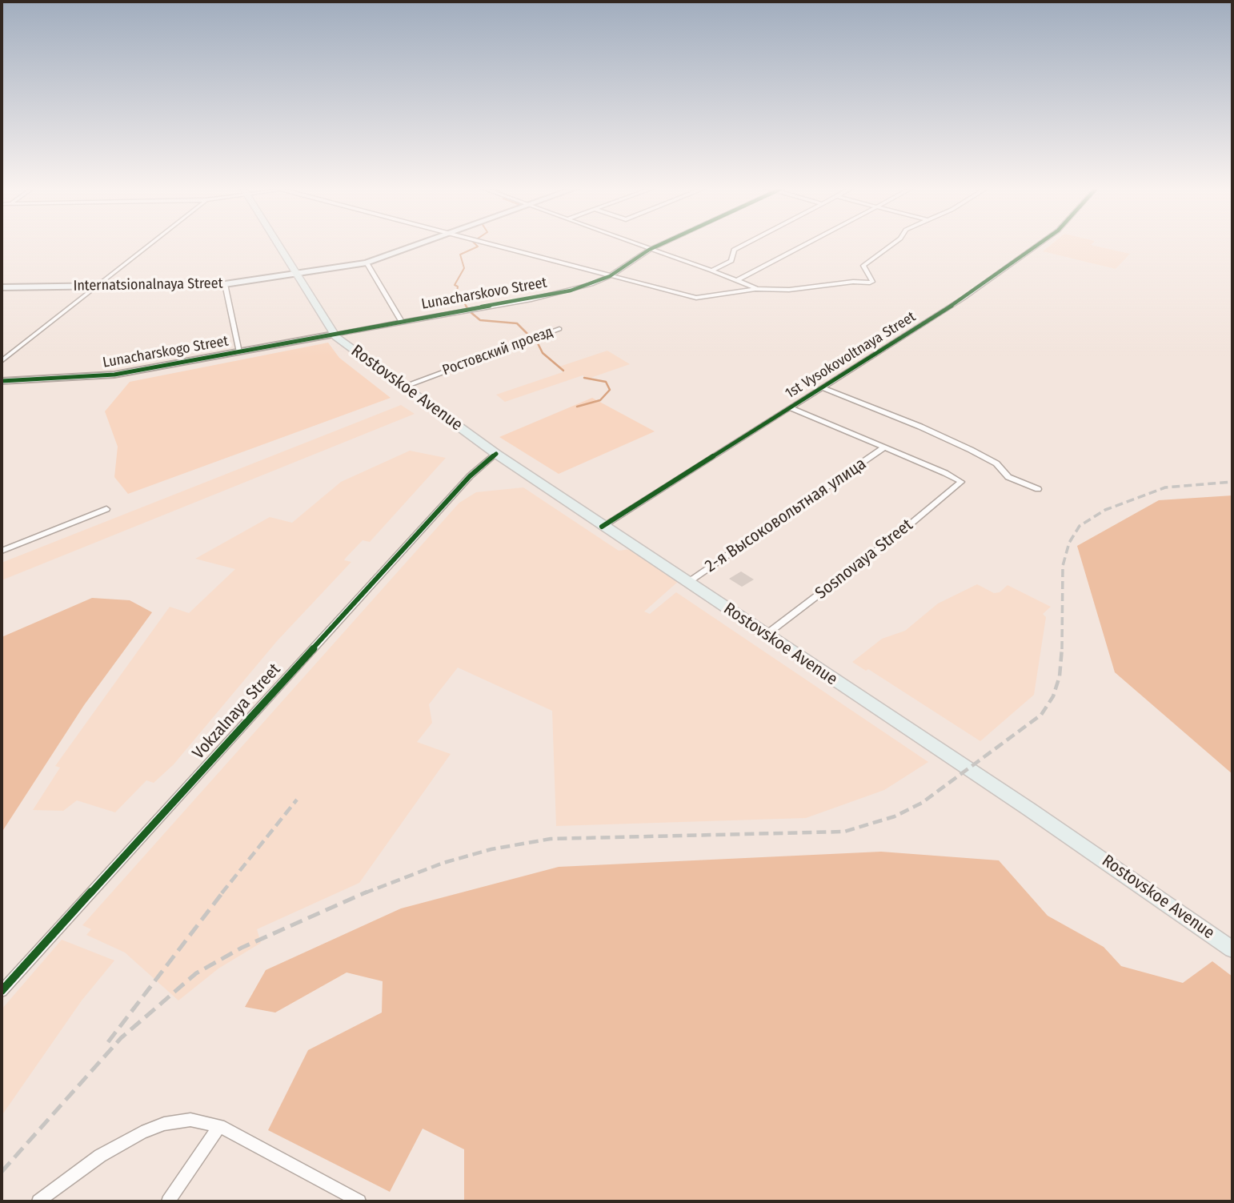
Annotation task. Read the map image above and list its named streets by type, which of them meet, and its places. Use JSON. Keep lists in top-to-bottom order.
{
  "streets": {
    "main road": ["Rostovskoe Avenue"],
    "street": [
      "Internatsionalnaya Street",
      "Lunacharskovo Street",
      "Ростовский проезд",
      "Lunacharskogo Street",
      "1st Vysokovoltnaya Street",
      "2-я Высоковольтная улица",
      "Sosnovaya Street",
      "Vokzalnaya Street"
    ]
  },
  "crossings": [
    ["Lunacharskovo Street", "Lunacharskogo Street"],
    ["Lunacharskovo Street", "Rostovskoe Avenue"],
    ["Ростовский проезд", "Rostovskoe Avenue"],
    ["Lunacharskogo Street", "Rostovskoe Avenue"],
    ["1st Vysokovoltnaya Street", "Rostovskoe Avenue"],
    ["Rostovskoe Avenue", "2-я Высоковольтная улица"],
    ["Rostovskoe Avenue", "Sosnovaya Street"],
    ["Rostovskoe Avenue", "Vokzalnaya Street"],
    ["2-я Высоковольтная улица", "Sosnovaya Street"]
  ]
}
